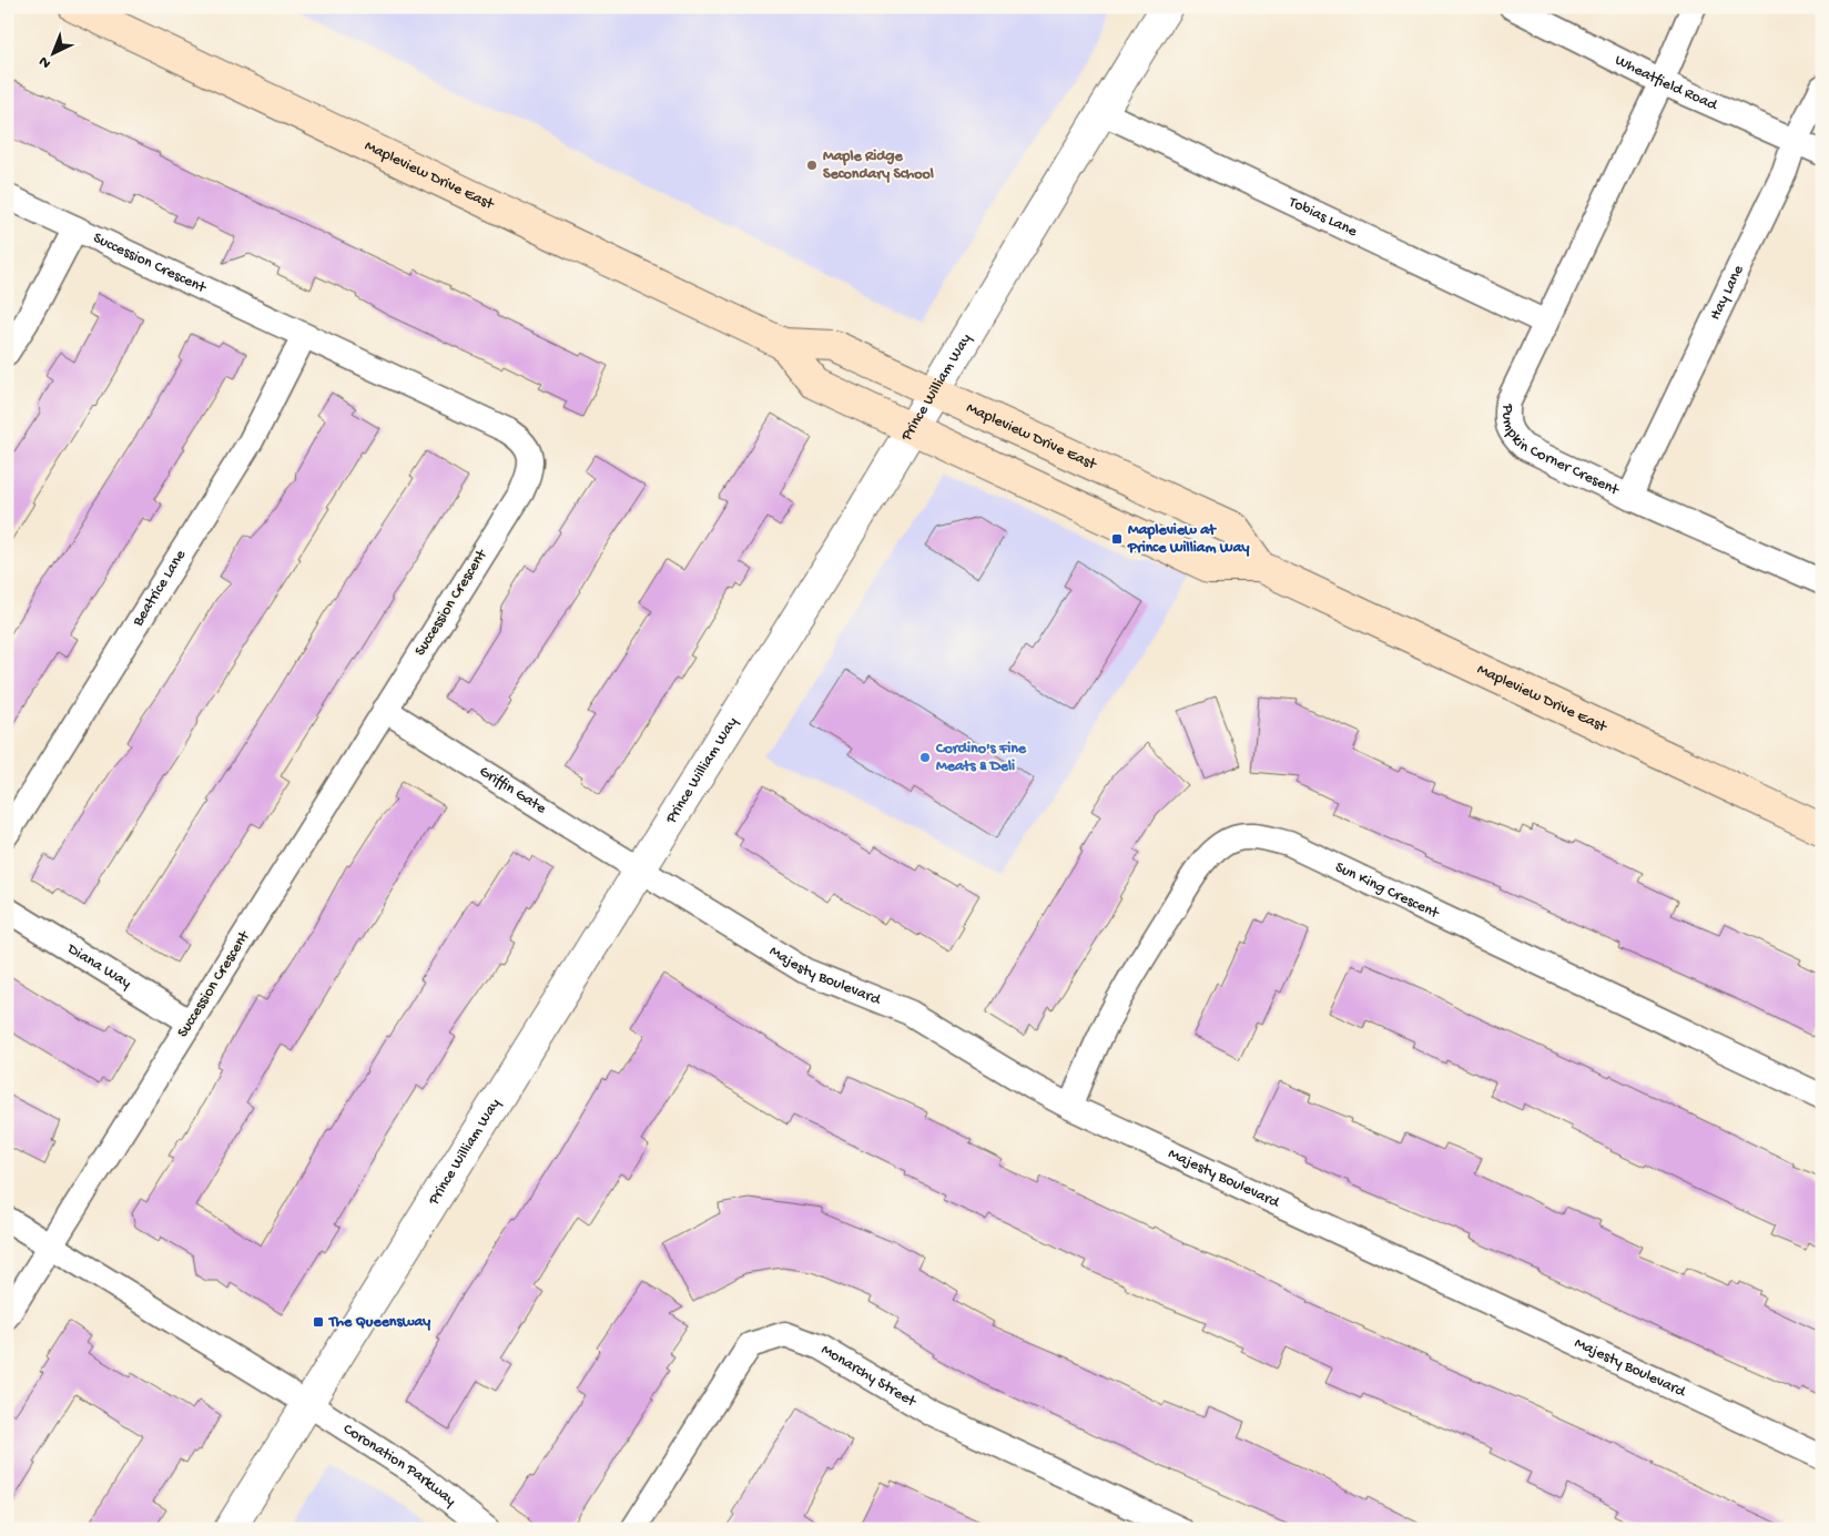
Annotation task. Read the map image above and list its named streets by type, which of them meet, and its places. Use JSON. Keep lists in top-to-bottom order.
{
  "streets": {
    "main road": ["Mapleview Drive East"],
    "street": [
      "Wheatfield Road",
      "Tobias Lane",
      "Succession Crescent",
      "Hay Lane",
      "Prince William Way",
      "Pumpkin Corner Cresent",
      "Beatrice Lane",
      "Griffin Gate",
      "Sun King Crescent",
      "Diana Way",
      "Majesty Boulevard",
      "Monarchy Street",
      "Coronation Parkway"
    ]
  },
  "crossings": [
    ["Wheatfield Road", "Hay Lane"],
    ["Wheatfield Road", "Pumpkin Corner Cresent"],
    ["Mapleview Drive East", "Prince William Way"],
    ["Tobias Lane", "Prince William Way"],
    ["Tobias Lane", "Pumpkin Corner Cresent"],
    ["Succession Crescent", "Beatrice Lane"],
    ["Succession Crescent", "Griffin Gate"],
    ["Succession Crescent", "Diana Way"],
    ["Hay Lane", "Pumpkin Corner Cresent"],
    ["Prince William Way", "Griffin Gate"],
    ["Prince William Way", "Majesty Boulevard"],
    ["Prince William Way", "Coronation Parkway"],
    ["Griffin Gate", "Majesty Boulevard"],
    ["Sun King Crescent", "Majesty Boulevard"]
  ],
  "places": {
    "other": ["Maple Ridge Secondary School", "Cordino's Fine Meats & Deli"],
    "transit": ["Mapleview at Prince William Way", "The Queensway"]
  },
  "north": "bottom left"
}
